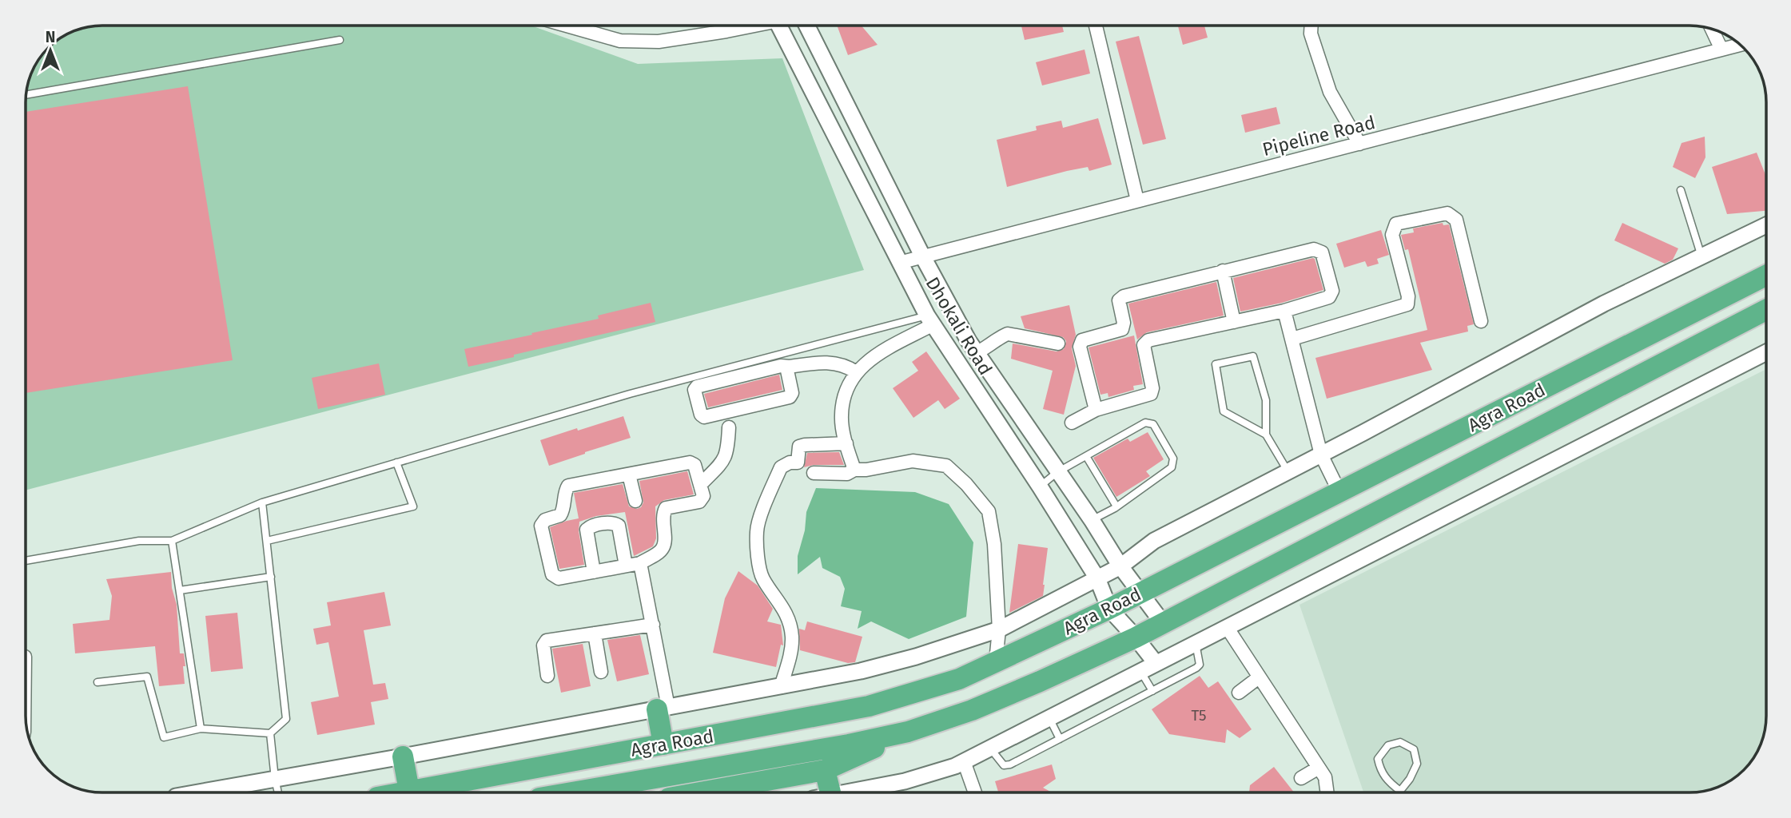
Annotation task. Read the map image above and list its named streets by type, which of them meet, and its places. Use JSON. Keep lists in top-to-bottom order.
{
  "streets": {
    "highway": ["Agra Road"],
    "street": ["Pipeline Road", "Dhokali Road"]
  },
  "crossings": [
    ["Pipeline Road", "Dhokali Road"],
    ["Dhokali Road", "Agra Road"]
  ],
  "house_numbers": ["T5"],
  "north": "top"
}
